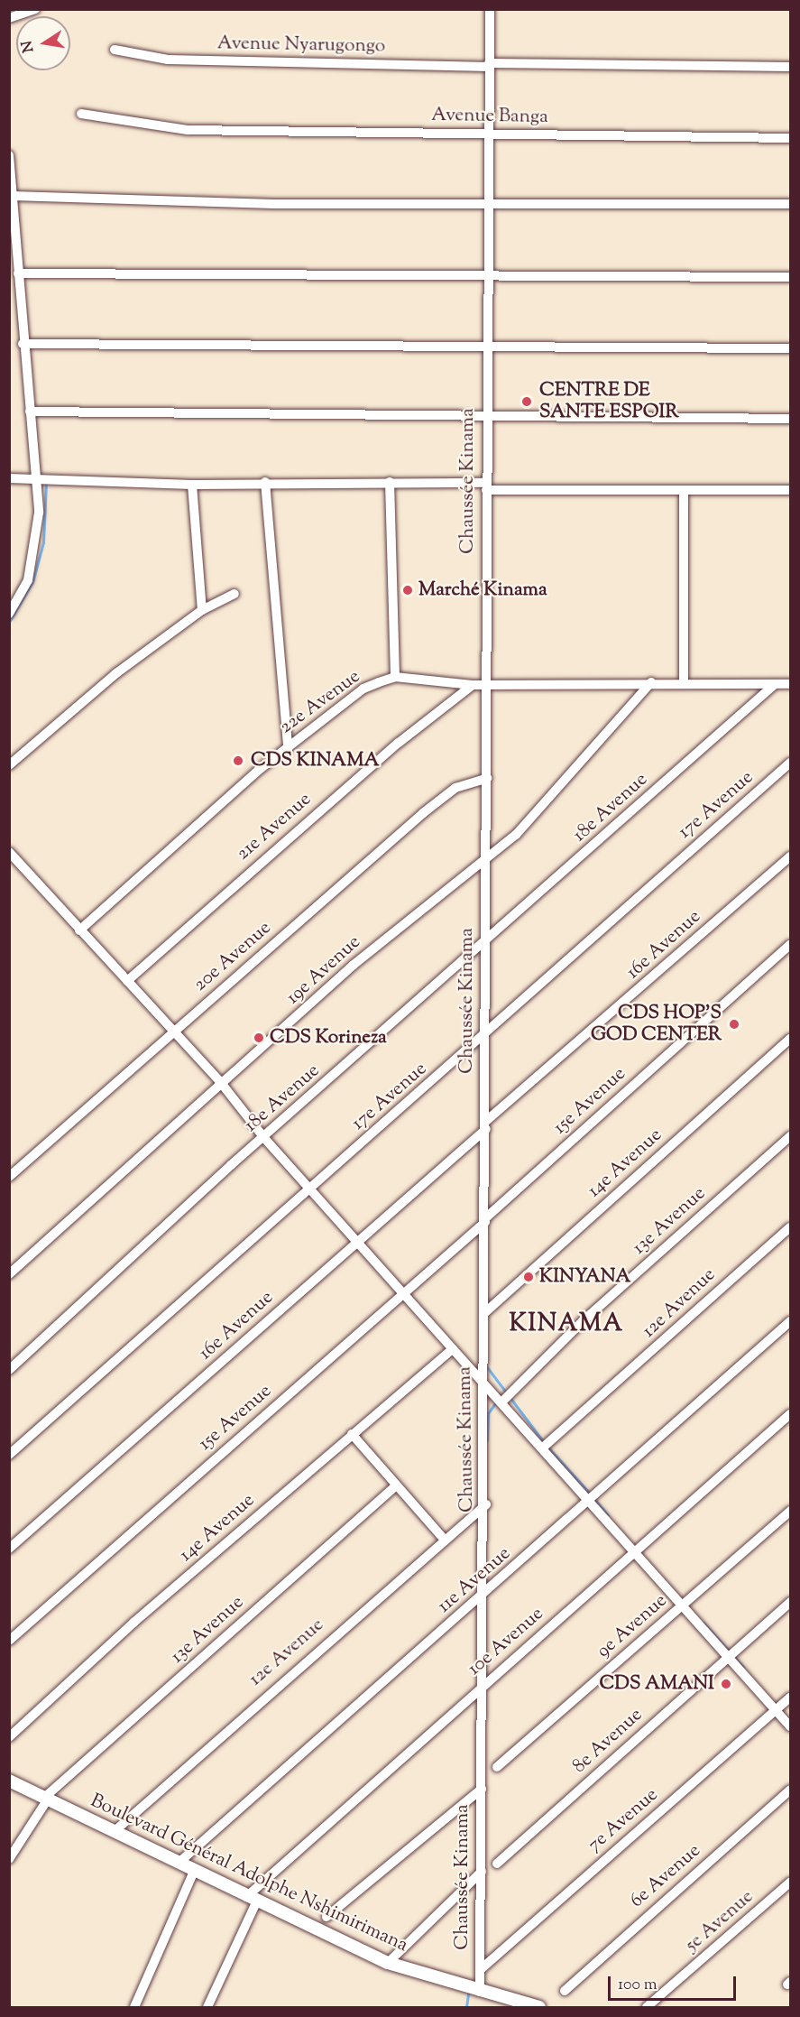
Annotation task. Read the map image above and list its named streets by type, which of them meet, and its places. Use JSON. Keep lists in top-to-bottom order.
{
  "streets": {
    "main road": ["Boulevard Général Adolphe Nshimirimana"],
    "street": [
      "Avenue Nyarugongo",
      "Avenue Banga",
      "Chaussée Kinama",
      "22e Avenue",
      "17e Avenue",
      "18e Avenue",
      "21e Avenue",
      "16e Avenue",
      "20e Avenue",
      "19e Avenue",
      "15e Avenue",
      "14e Avenue",
      "13e Avenue",
      "12e Avenue",
      "11e Avenue",
      "9e Avenue",
      "10e Avenue",
      "8e Avenue",
      "7e Avenue",
      "6e Avenue",
      "5e Avenue"
    ]
  },
  "crossings": [
    ["Avenue Nyarugongo", "Chaussée Kinama"],
    ["Avenue Banga", "Chaussée Kinama"],
    ["Chaussée Kinama", "22e Avenue"],
    ["Chaussée Kinama", "17e Avenue"],
    ["Chaussée Kinama", "18e Avenue"],
    ["Chaussée Kinama", "16e Avenue"],
    ["Chaussée Kinama", "20e Avenue"],
    ["Chaussée Kinama", "19e Avenue"],
    ["Chaussée Kinama", "15e Avenue"],
    ["Chaussée Kinama", "14e Avenue"],
    ["Chaussée Kinama", "12e Avenue"],
    ["Chaussée Kinama", "11e Avenue"],
    ["Chaussée Kinama", "10e Avenue"],
    ["Chaussée Kinama", "7e Avenue"],
    ["Chaussée Kinama", "Boulevard Général Adolphe Nshimirimana"],
    ["22e Avenue", "18e Avenue"],
    ["22e Avenue", "21e Avenue"],
    ["22e Avenue", "19e Avenue"],
    ["13e Avenue", "Boulevard Général Adolphe Nshimirimana"],
    ["12e Avenue", "Boulevard Général Adolphe Nshimirimana"],
    ["11e Avenue", "Boulevard Général Adolphe Nshimirimana"],
    ["10e Avenue", "Boulevard Général Adolphe Nshimirimana"]
  ],
  "districts": ["KINAMA"],
  "places": [
    "CENTRE DE SANTE ESPOIR",
    "Marché Kinama",
    "CDS KINAMA",
    "CDS HOP'S GOD CENTER",
    "CDS Korineza",
    "KINYANA",
    "CDS AMANI"
  ],
  "scale_bar": "100 m",
  "north": "left"
}
